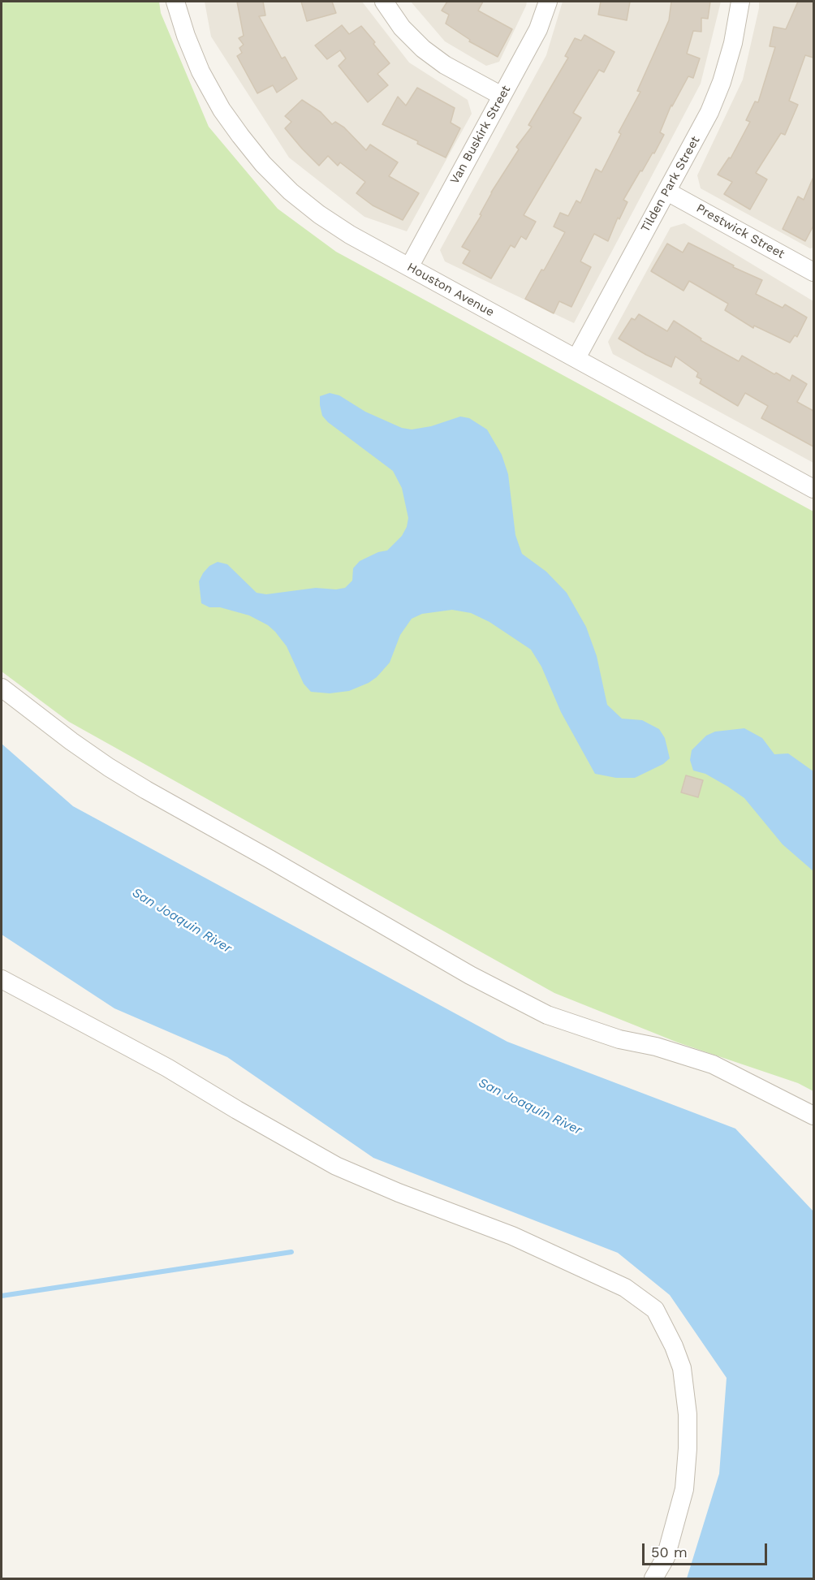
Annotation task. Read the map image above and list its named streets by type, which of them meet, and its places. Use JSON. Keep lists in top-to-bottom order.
{
  "streets": {
    "street": [
      "Van Buskirk Street",
      "Tilden Park Street",
      "Prestwick Street",
      "Houston Avenue"
    ]
  },
  "crossings": [
    ["Van Buskirk Street", "Houston Avenue"],
    ["Tilden Park Street", "Prestwick Street"],
    ["Tilden Park Street", "Houston Avenue"]
  ],
  "water": ["San Joaquin River"],
  "scale_bar": "50 m"
}
